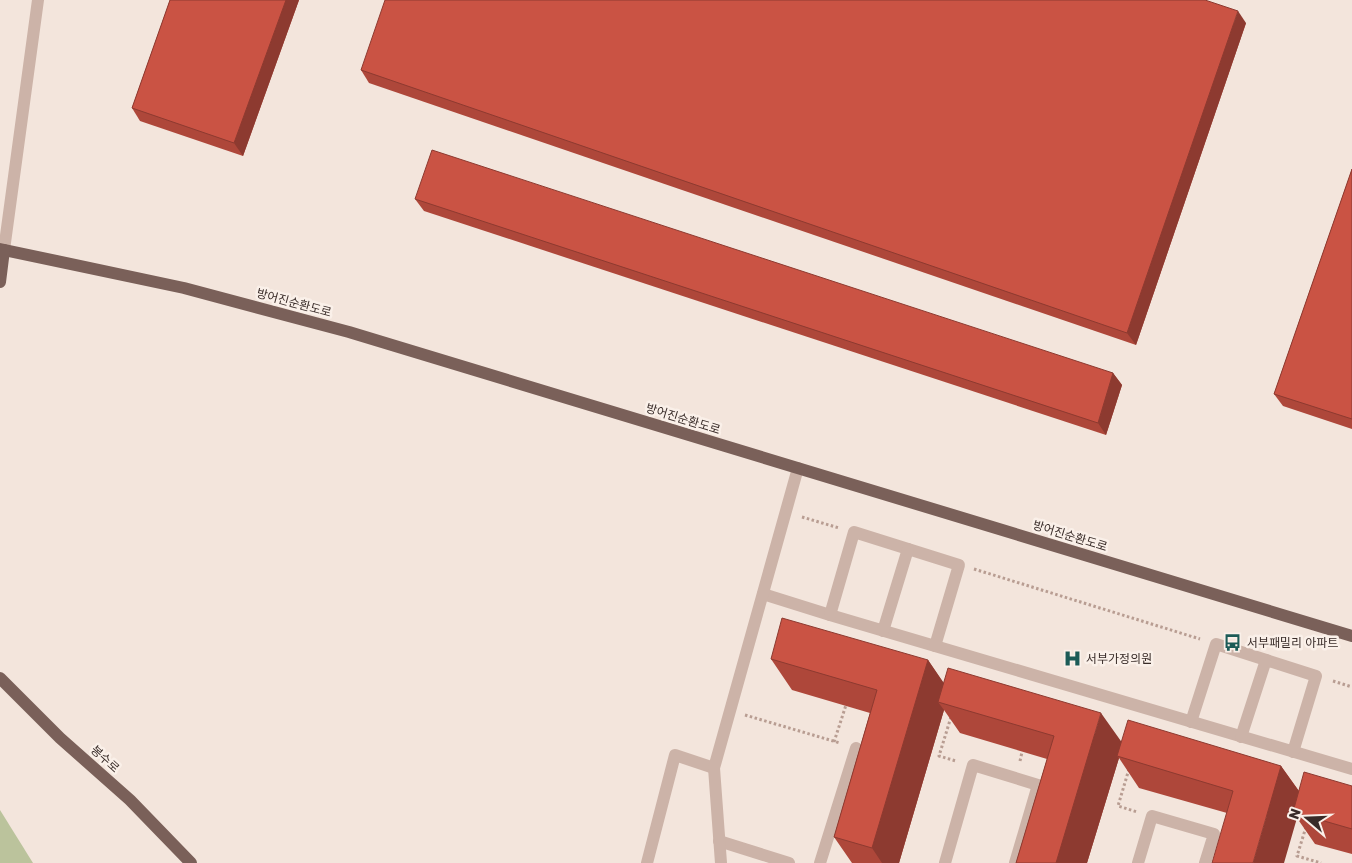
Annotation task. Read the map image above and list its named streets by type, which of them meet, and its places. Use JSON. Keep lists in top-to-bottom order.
{
  "streets": {
    "main road": ["방어진순환도로", "봉수로"]
  },
  "places": {
    "bus stop": ["서부패밀리 아파트"],
    "hospital": ["서부가정의원"]
  },
  "north": "left"
}
